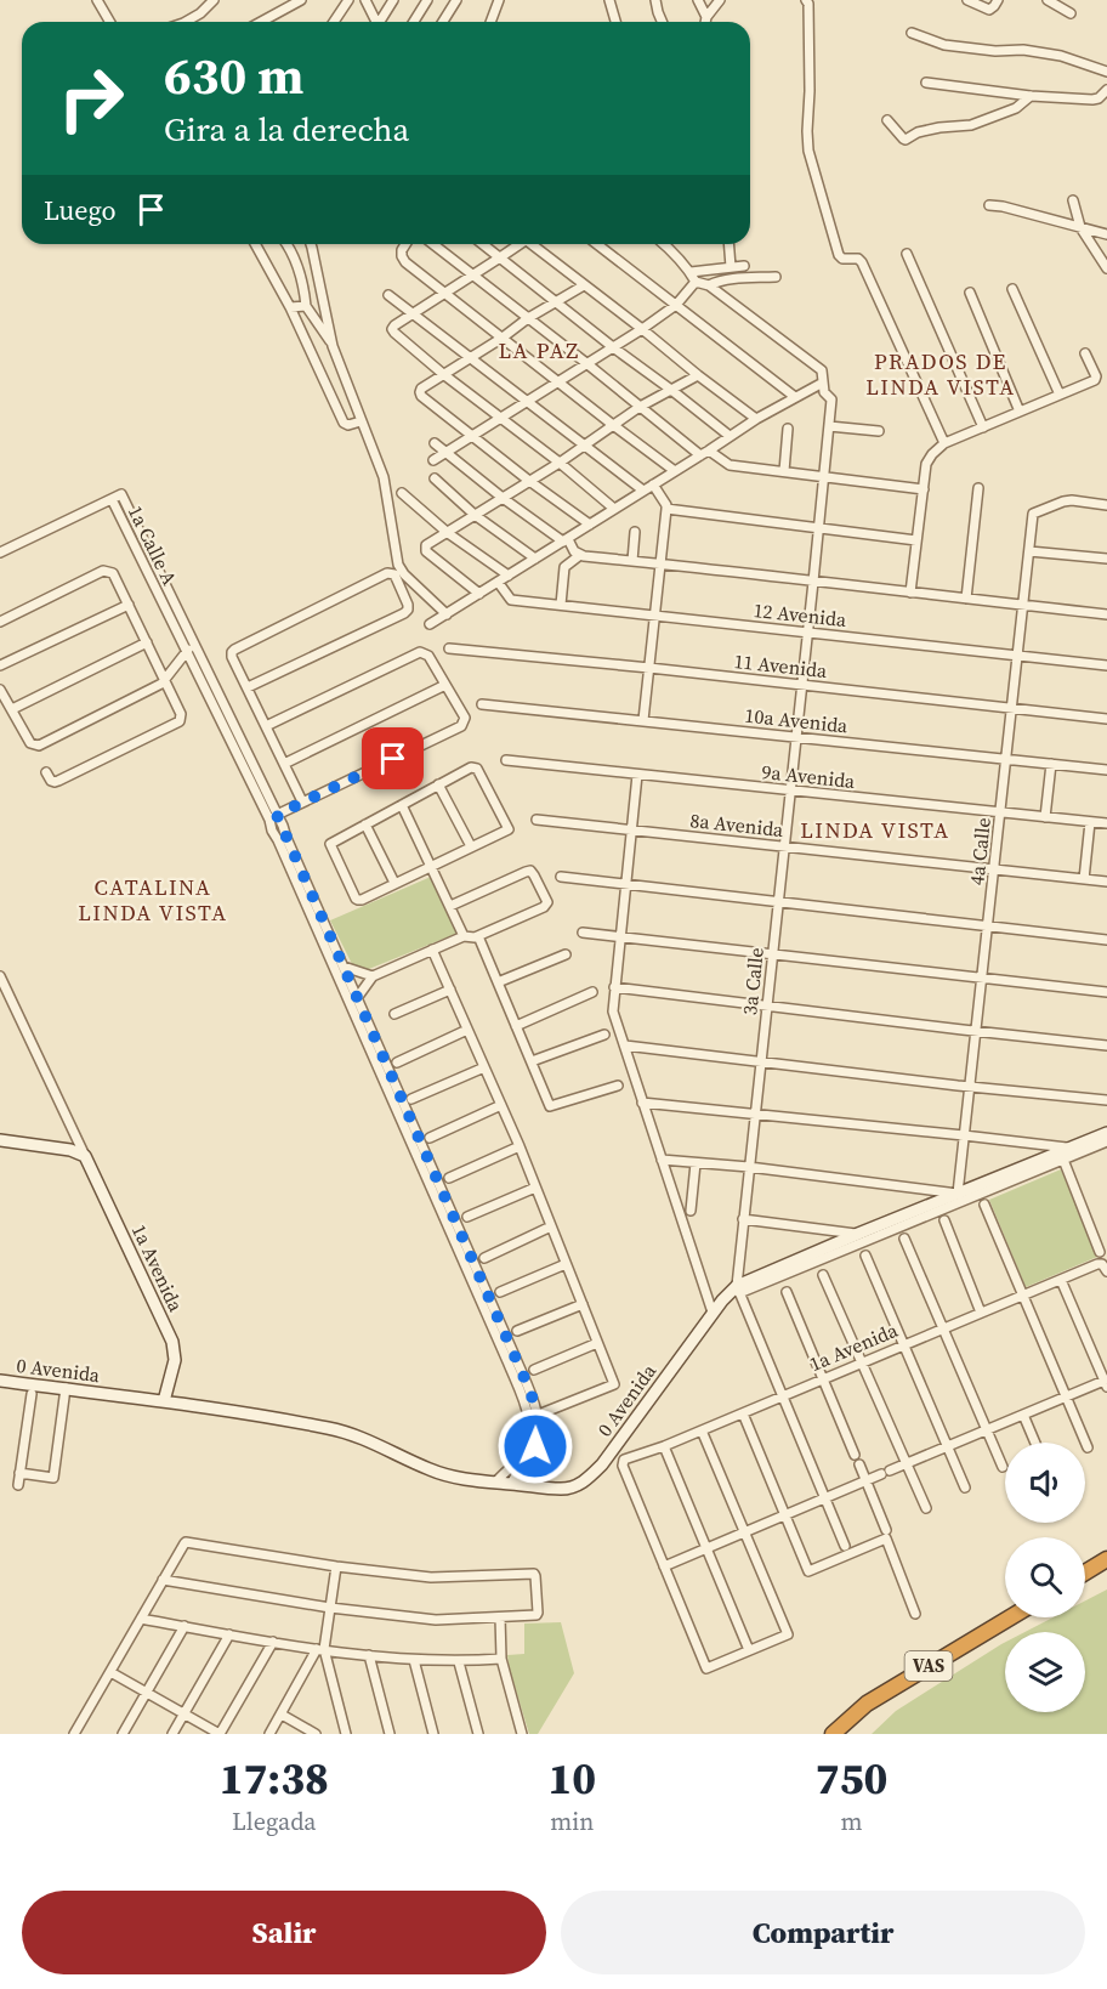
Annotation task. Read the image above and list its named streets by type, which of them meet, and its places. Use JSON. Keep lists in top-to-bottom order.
{
  "streets": {
    "highway": ["VAS"],
    "street": [
      "1a Calle A",
      "12 Avenida",
      "11 Avenida",
      "10a Avenida",
      "9a Avenida",
      "8a Avenida",
      "4a Calle",
      "3a Calle",
      "1a Avenida",
      "0 Avenida"
    ]
  },
  "crossings": [
    ["1a Calle A", "0 Avenida"],
    ["12 Avenida", "4a Calle"],
    ["12 Avenida", "3a Calle"],
    ["11 Avenida", "4a Calle"],
    ["11 Avenida", "3a Calle"],
    ["10a Avenida", "4a Calle"],
    ["10a Avenida", "3a Calle"],
    ["9a Avenida", "4a Calle"],
    ["9a Avenida", "3a Calle"],
    ["8a Avenida", "4a Calle"],
    ["8a Avenida", "3a Calle"],
    ["4a Calle", "0 Avenida"],
    ["3a Calle", "1a Avenida"],
    ["3a Calle", "0 Avenida"],
    ["1a Avenida", "0 Avenida"]
  ],
  "districts": [
    "LA PAZ",
    "PRADOS DE LINDA VISTA",
    "LINDA VISTA",
    "CATALINA LINDA VISTA"
  ],
  "page": {
    "turn": ["630 m", "Gira a la derecha"],
    "then": "Luego",
    "eta": [
      "17:38",
      "Llegada",
      "10",
      "min",
      "750",
      "m"
    ],
    "buttons": ["Salir", "Compartir"]
  }
}
